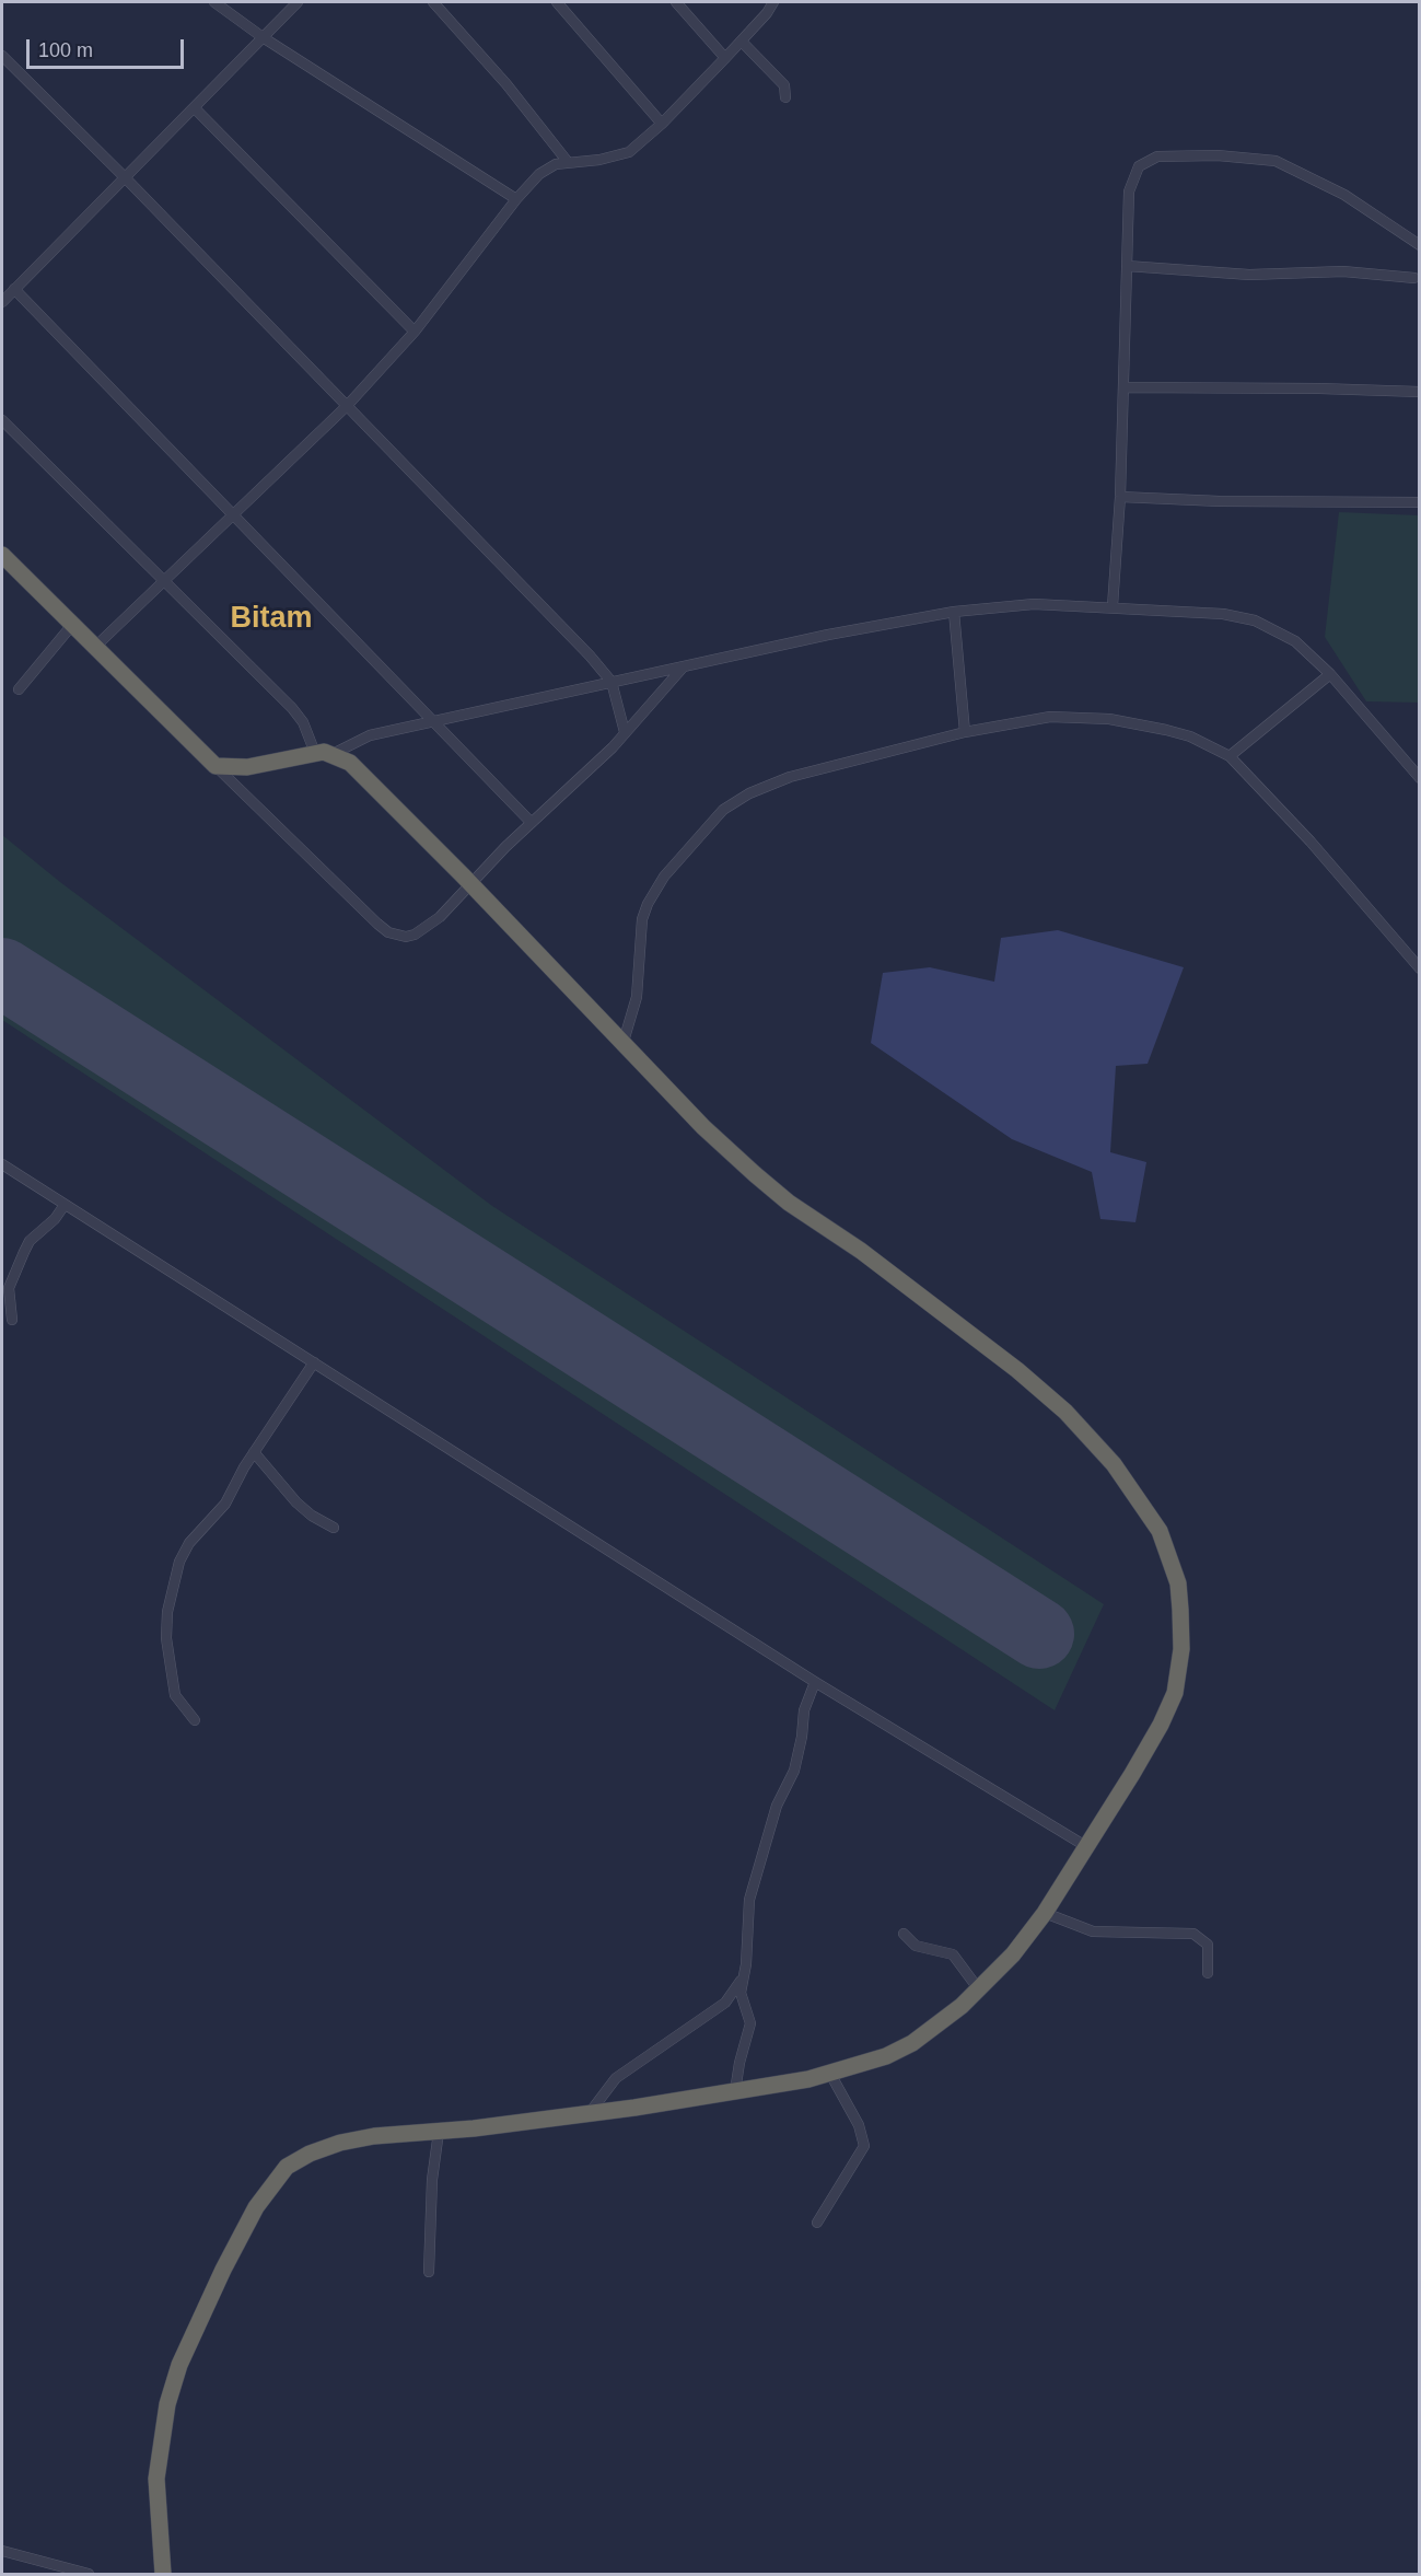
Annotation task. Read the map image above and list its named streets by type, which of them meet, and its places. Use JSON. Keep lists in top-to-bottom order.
{
  "districts": ["Bitam"],
  "scale_bar": "100 m"
}
